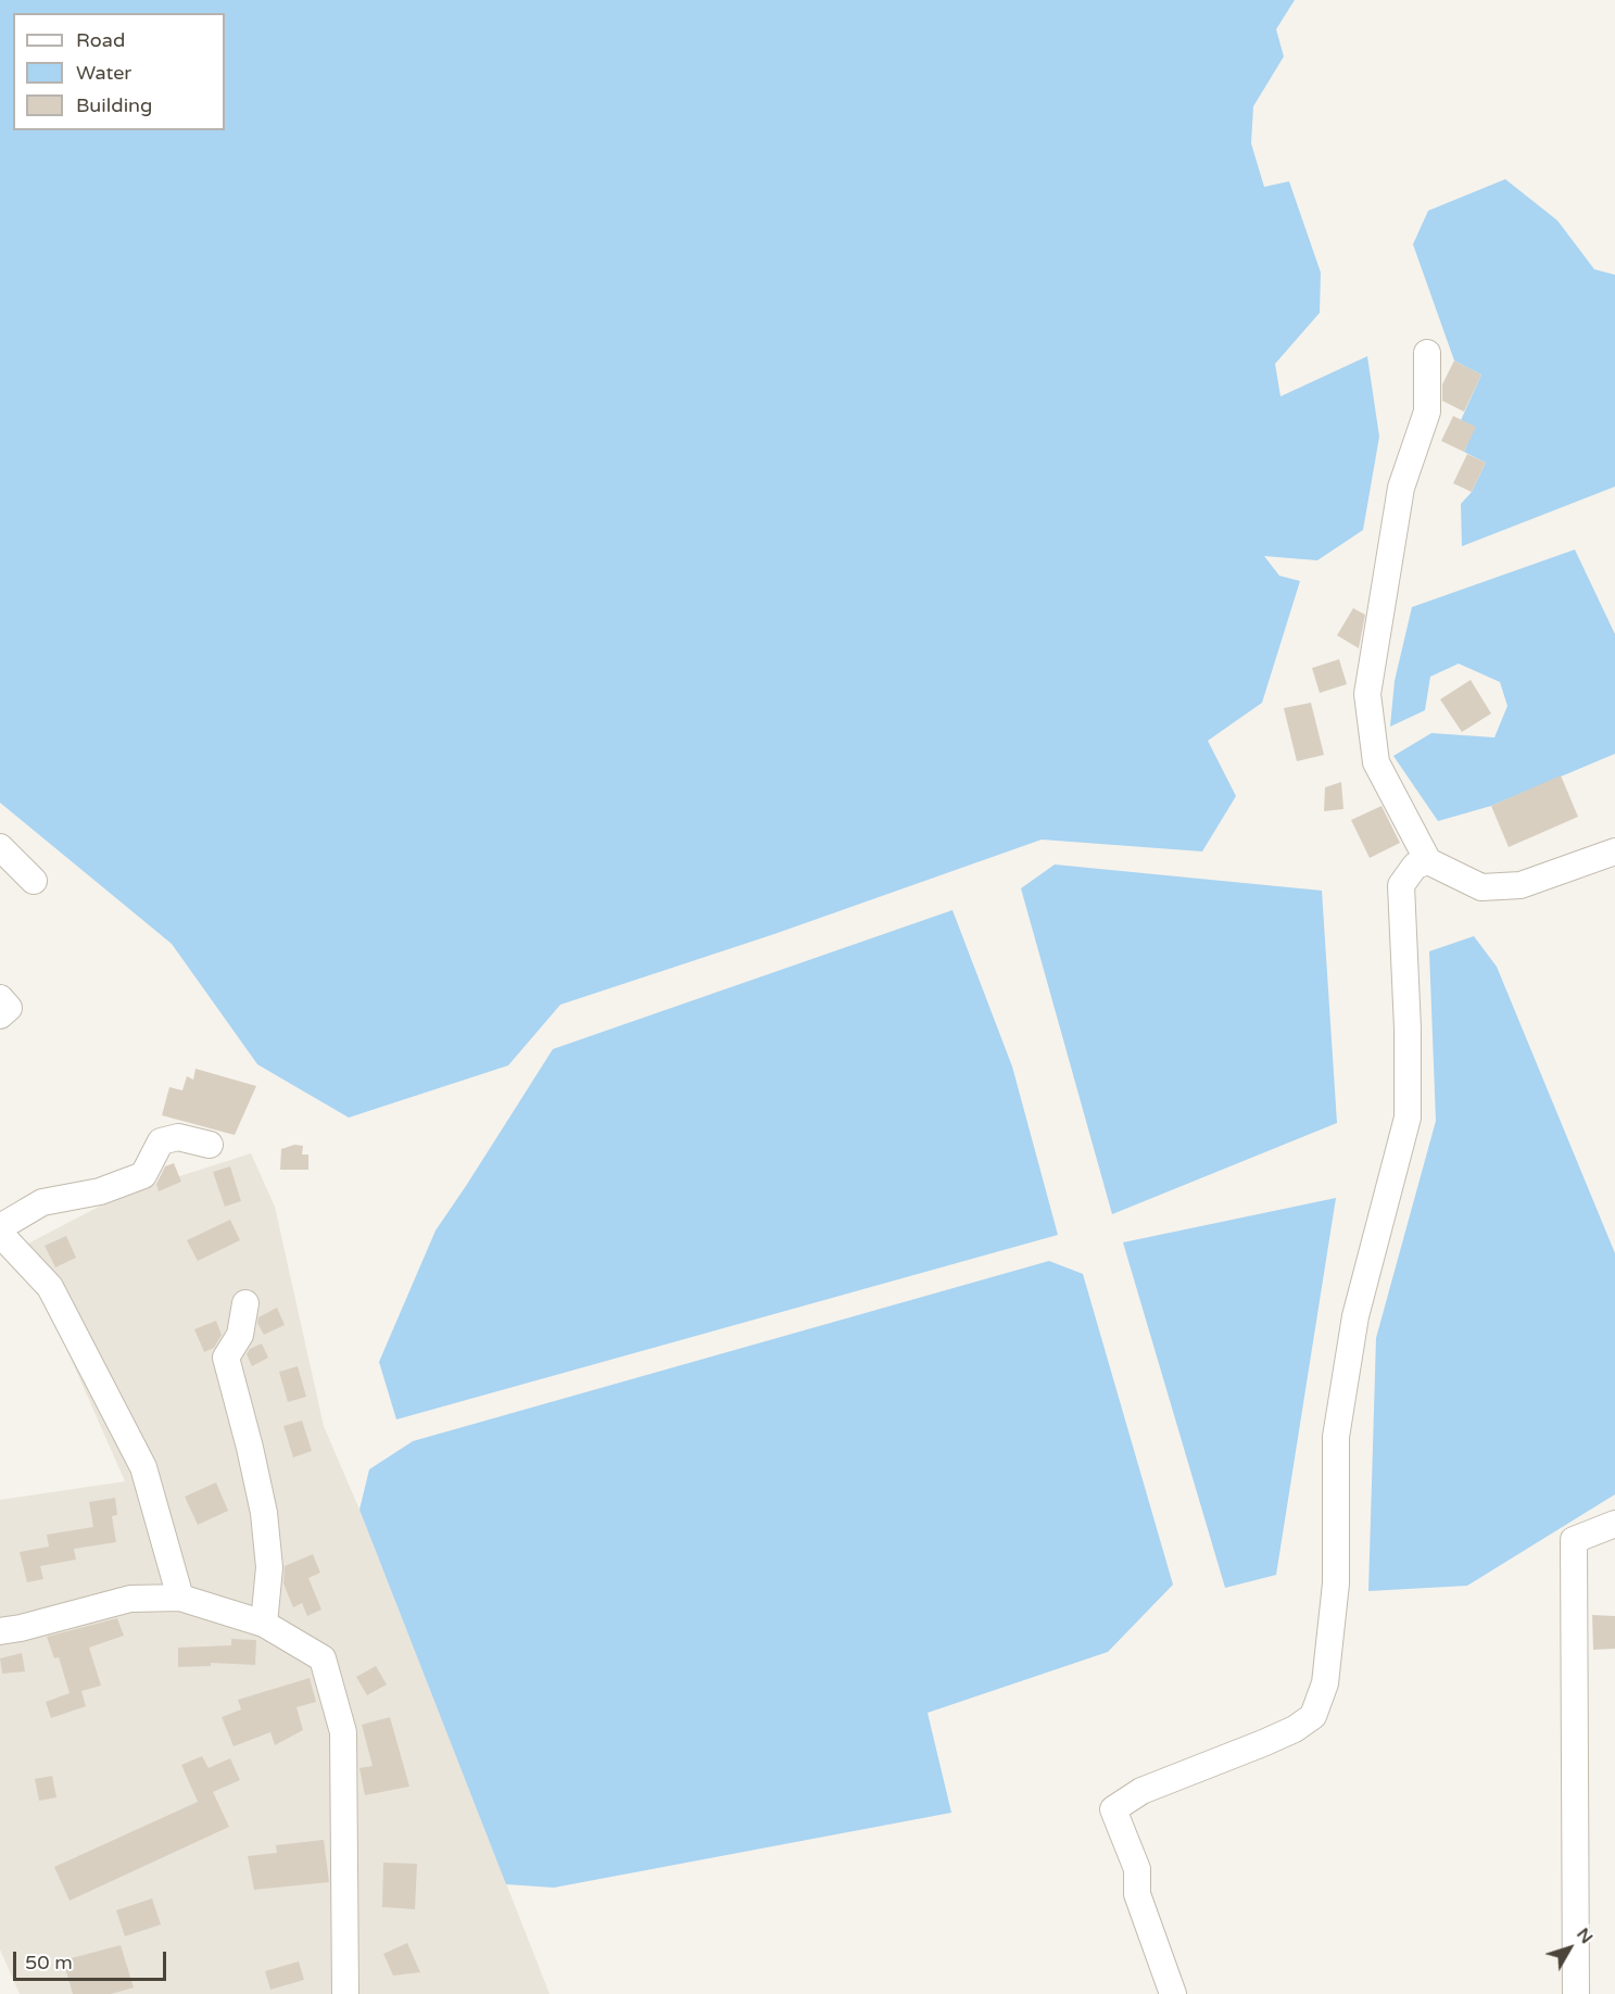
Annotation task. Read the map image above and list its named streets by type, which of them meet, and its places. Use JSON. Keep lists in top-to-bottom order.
{
  "legend": ["Road", "Water", "Building"],
  "scale_bar": "50 m",
  "north": "top right"
}
